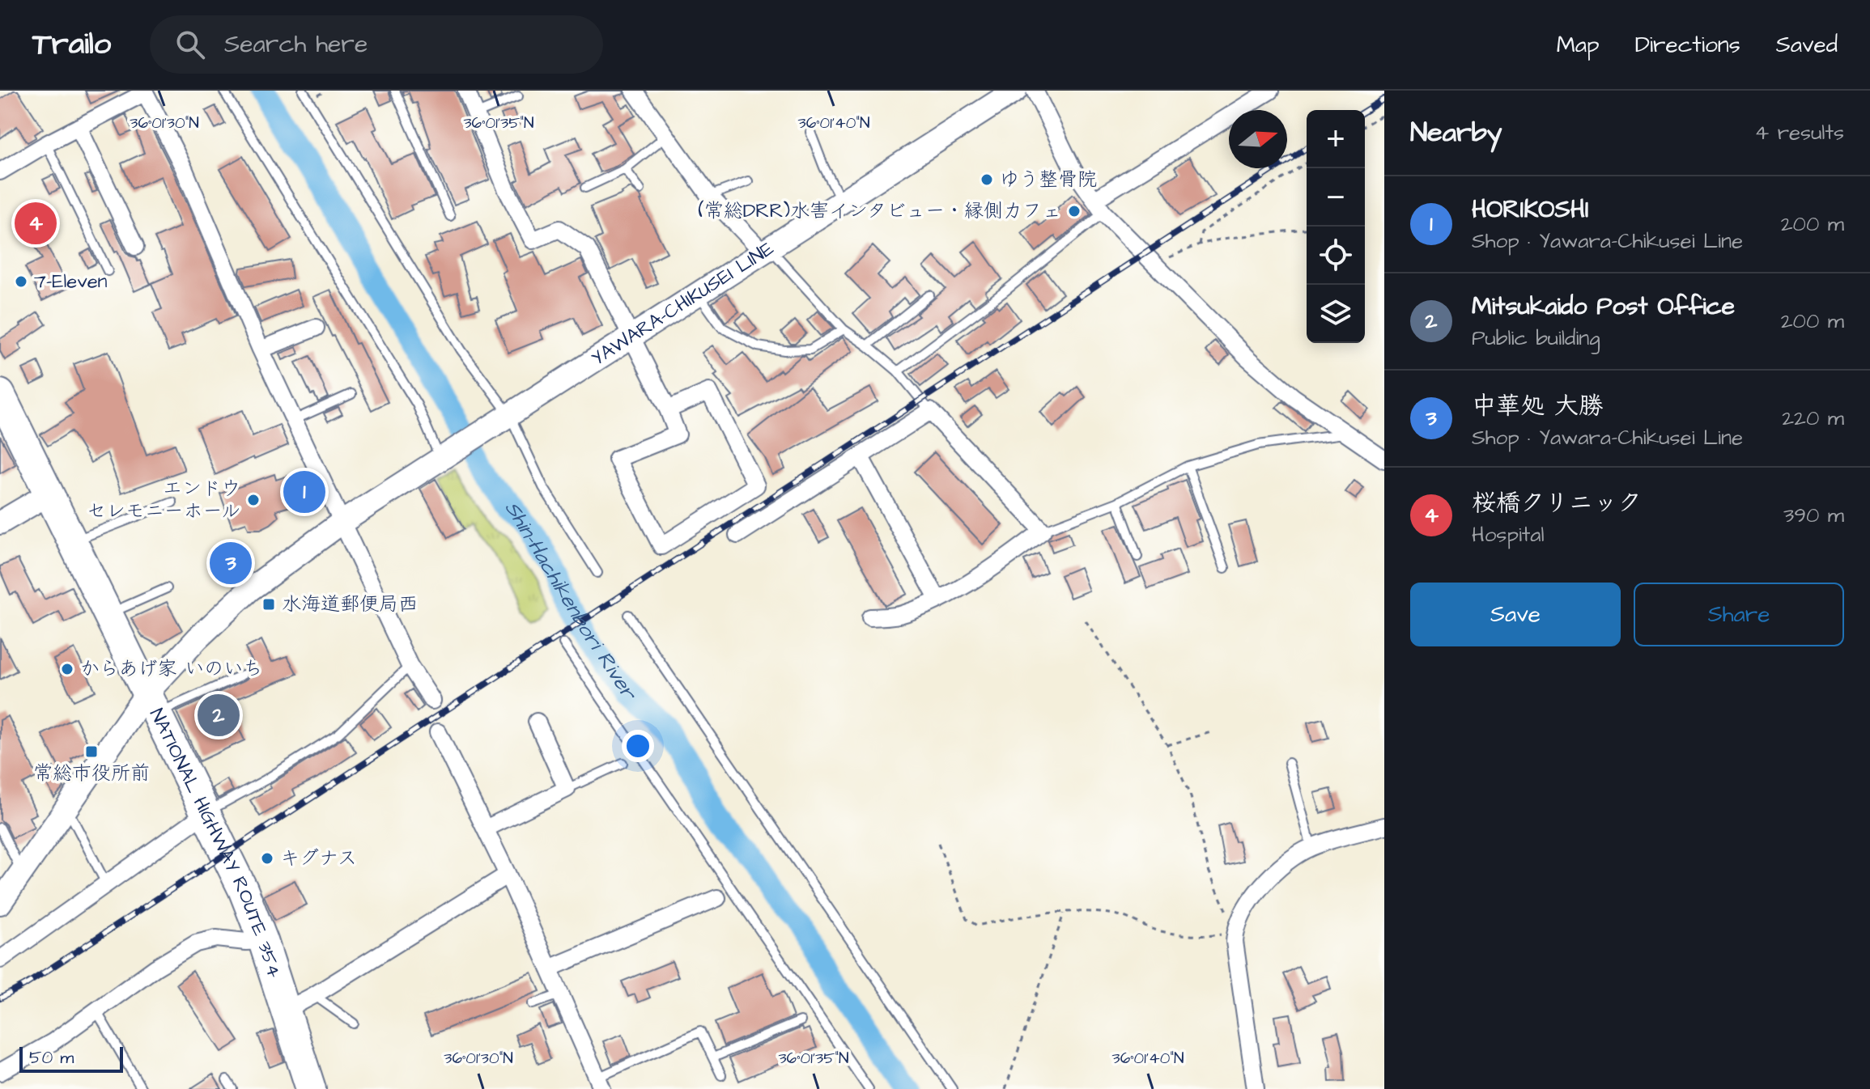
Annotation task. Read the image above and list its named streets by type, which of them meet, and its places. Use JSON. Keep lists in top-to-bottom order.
{
  "streets": {
    "highway": ["NATIONAL HIGHWAY ROUTE 354"],
    "main road": ["YAWARA-CHIKUSEI LINE"]
  },
  "crossings": [
    ["YAWARA-CHIKUSEI LINE", "NATIONAL HIGHWAY ROUTE 354"]
  ],
  "water": ["Shin-Hachikenbori River"],
  "places": {
    "other": [
      "ゆう整骨院",
      "(常総DRR)水害インタビュー・縁側カフェ",
      "7-Eleven",
      "エンドウ セレモニーホール",
      "からあげ家 いのいち",
      "キグナス"
    ],
    "transit": ["水海道郵便局西", "常総市役所前"]
  },
  "scale_bar": "50 m",
  "north": "right",
  "page": {
    "header": "Trailo",
    "search": "Search here",
    "nav": ["Map", "Directions", "Saved"],
    "heading": ["Nearby", "4 results"],
    "map_buttons": ["+", "−"],
    "list": [
      {
        "mark": "1",
        "name": "HORIKOSHI",
        "note": "Shop · Yawara-Chikusei Line",
        "value": "200 m"
      },
      {
        "mark": "2",
        "name": "Mitsukaido Post Office",
        "note": "Public building",
        "value": "200 m"
      },
      {
        "mark": "3",
        "name": "中華処 大勝",
        "note": "Shop · Yawara-Chikusei Line",
        "value": "220 m"
      },
      {
        "mark": "4",
        "name": "桜橋クリニック",
        "note": "Hospital",
        "value": "390 m"
      }
    ],
    "pins": [
      "4",
      "1",
      "3",
      "2"
    ],
    "buttons": ["Save", "Share"],
    "scale": "50 m"
  },
  "coordinates": ["36°01'30\"N", "36°01'35\"N", "36°01'40\"N"]
}
